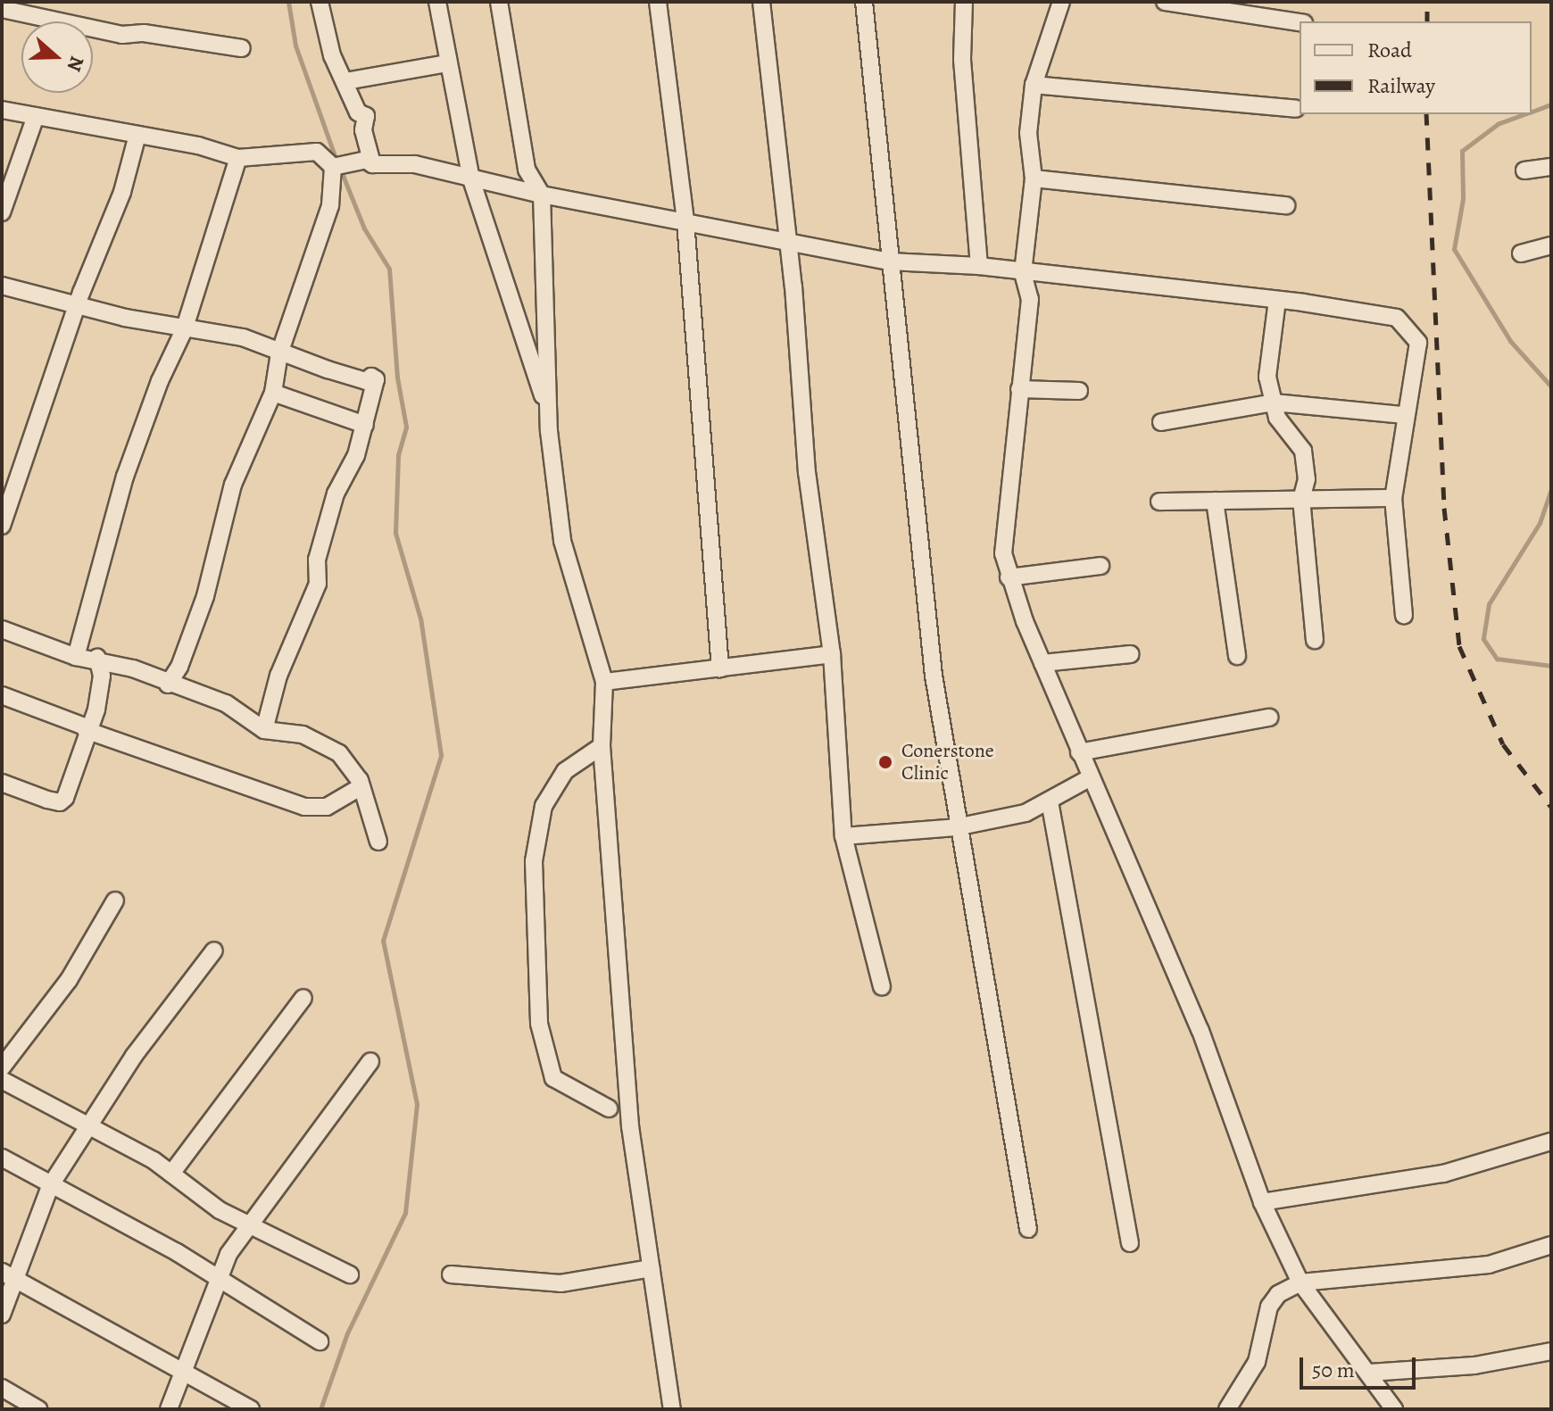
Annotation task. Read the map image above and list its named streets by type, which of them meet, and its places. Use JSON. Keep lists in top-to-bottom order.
{
  "places": ["Conerstone Clinic"],
  "legend": ["Road", "Railway"],
  "scale_bar": "50 m",
  "north": "right"
}
